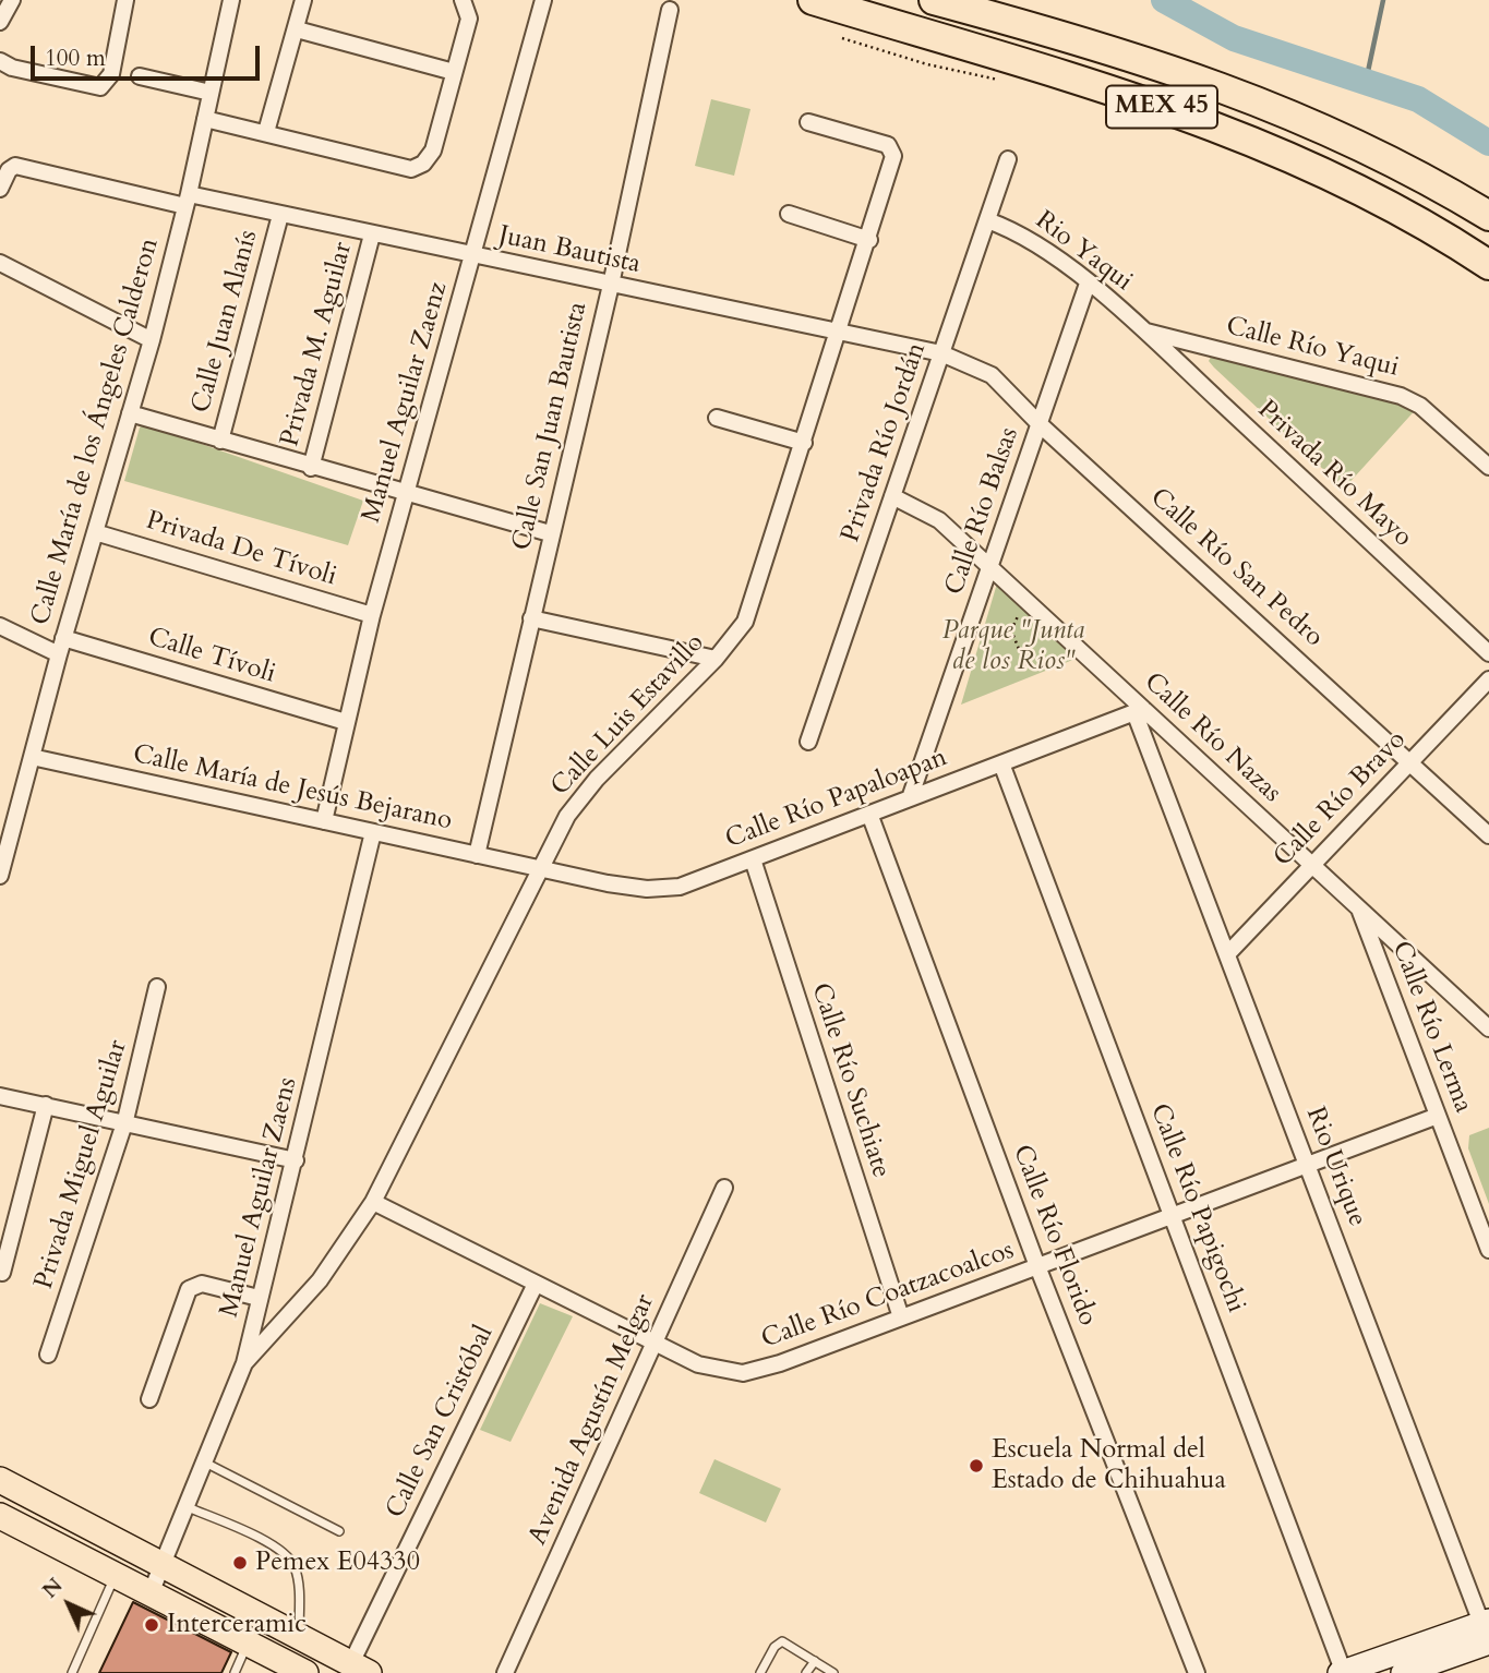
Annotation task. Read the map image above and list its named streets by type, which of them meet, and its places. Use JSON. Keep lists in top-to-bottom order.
{
  "streets": {
    "highway": ["MEX 45"],
    "street": [
      "Juan Bautista",
      "Rio Yaqui",
      "Calle Juan Alanís",
      "Privada M. Aguilar",
      "Calle Río Yaqui",
      "Manuel Aguilar Zaenz",
      "Calle San Juan Bautista",
      "Calle María de los Ángeles Calderon",
      "Privada Río Jordán",
      "Privada Río Mayo",
      "Calle Río Balsas",
      "Privada De Tívoli",
      "Calle Río San Pedro",
      "Calle Tívoli",
      "Calle Luis Estavillo",
      "Calle Río Nazas",
      "Calle María de Jesús Bejarano",
      "Calle Río Papaloapan",
      "Calle Río Bravo",
      "Calle Río Lerma",
      "Calle Río Suchiate",
      "Privada Miguel Aguilar",
      "Rio Urique",
      "Manuel Aguilar Zaens",
      "Calle Río Papigochi",
      "Calle Río Florido",
      "Calle Río Coatzacoalcos",
      "Avenida Agustín Melgar",
      "Calle San Cristóbal"
    ]
  },
  "crossings": [
    ["Juan Bautista", "Calle Juan Alanís"],
    ["Juan Bautista", "Privada M. Aguilar"],
    ["Juan Bautista", "Manuel Aguilar Zaenz"],
    ["Juan Bautista", "Calle San Juan Bautista"],
    ["Juan Bautista", "Calle María de los Ángeles Calderon"],
    ["Juan Bautista", "Privada Río Jordán"],
    ["Juan Bautista", "Calle Río San Pedro"],
    ["Juan Bautista", "Calle Luis Estavillo"],
    ["Rio Yaqui", "Calle Río Yaqui"],
    ["Rio Yaqui", "Privada Río Jordán"],
    ["Rio Yaqui", "Privada Río Mayo"],
    ["Rio Yaqui", "Calle Río Balsas"],
    ["Calle Río Yaqui", "Privada Río Mayo"],
    ["Manuel Aguilar Zaenz", "Privada De Tívoli"],
    ["Manuel Aguilar Zaenz", "Calle Tívoli"],
    ["Manuel Aguilar Zaenz", "Calle María de Jesús Bejarano"],
    ["Calle San Juan Bautista", "Calle María de Jesús Bejarano"],
    ["Calle María de los Ángeles Calderon", "Privada De Tívoli"],
    ["Calle María de los Ángeles Calderon", "Calle Tívoli"],
    ["Calle María de los Ángeles Calderon", "Calle María de Jesús Bejarano"],
    ["Privada Río Jordán", "Calle Río San Pedro"],
    ["Privada Río Jordán", "Calle Río Nazas"],
    ["Calle Río Balsas", "Calle Río San Pedro"],
    ["Calle Río Balsas", "Calle Río Nazas"],
    ["Calle Río Balsas", "Calle Río Papaloapan"],
    ["Calle Río San Pedro", "Calle Río Bravo"],
    ["Calle Luis Estavillo", "Calle María de Jesús Bejarano"],
    ["Calle Luis Estavillo", "Calle Río Papaloapan"],
    ["Calle Luis Estavillo", "Manuel Aguilar Zaens"],
    ["Calle Río Nazas", "Calle Río Papaloapan"],
    ["Calle Río Nazas", "Calle Río Bravo"],
    ["Calle Río Nazas", "Calle Río Lerma"],
    ["Calle Río Nazas", "Rio Urique"],
    ["Calle María de Jesús Bejarano", "Calle Río Papaloapan"],
    ["Calle María de Jesús Bejarano", "Manuel Aguilar Zaens"],
    ["Calle Río Papaloapan", "Calle Río Suchiate"],
    ["Calle Río Papaloapan", "Rio Urique"],
    ["Calle Río Papaloapan", "Calle Río Papigochi"],
    ["Calle Río Papaloapan", "Calle Río Florido"],
    ["Calle Río Bravo", "Rio Urique"],
    ["Calle Río Lerma", "Calle Río Coatzacoalcos"],
    ["Calle Río Suchiate", "Calle Río Coatzacoalcos"],
    ["Rio Urique", "Calle Río Coatzacoalcos"],
    ["Calle Río Papigochi", "Calle Río Coatzacoalcos"],
    ["Calle Río Florido", "Calle Río Coatzacoalcos"],
    ["Calle Río Coatzacoalcos", "Avenida Agustín Melgar"]
  ],
  "parks": ["Parque \"Junta de los Rios\""],
  "places": ["Escuela Normal del Estado de Chihuahua", "Pemex E04330", "Interceramic"],
  "scale_bar": "100 m",
  "north": "top left"
}
